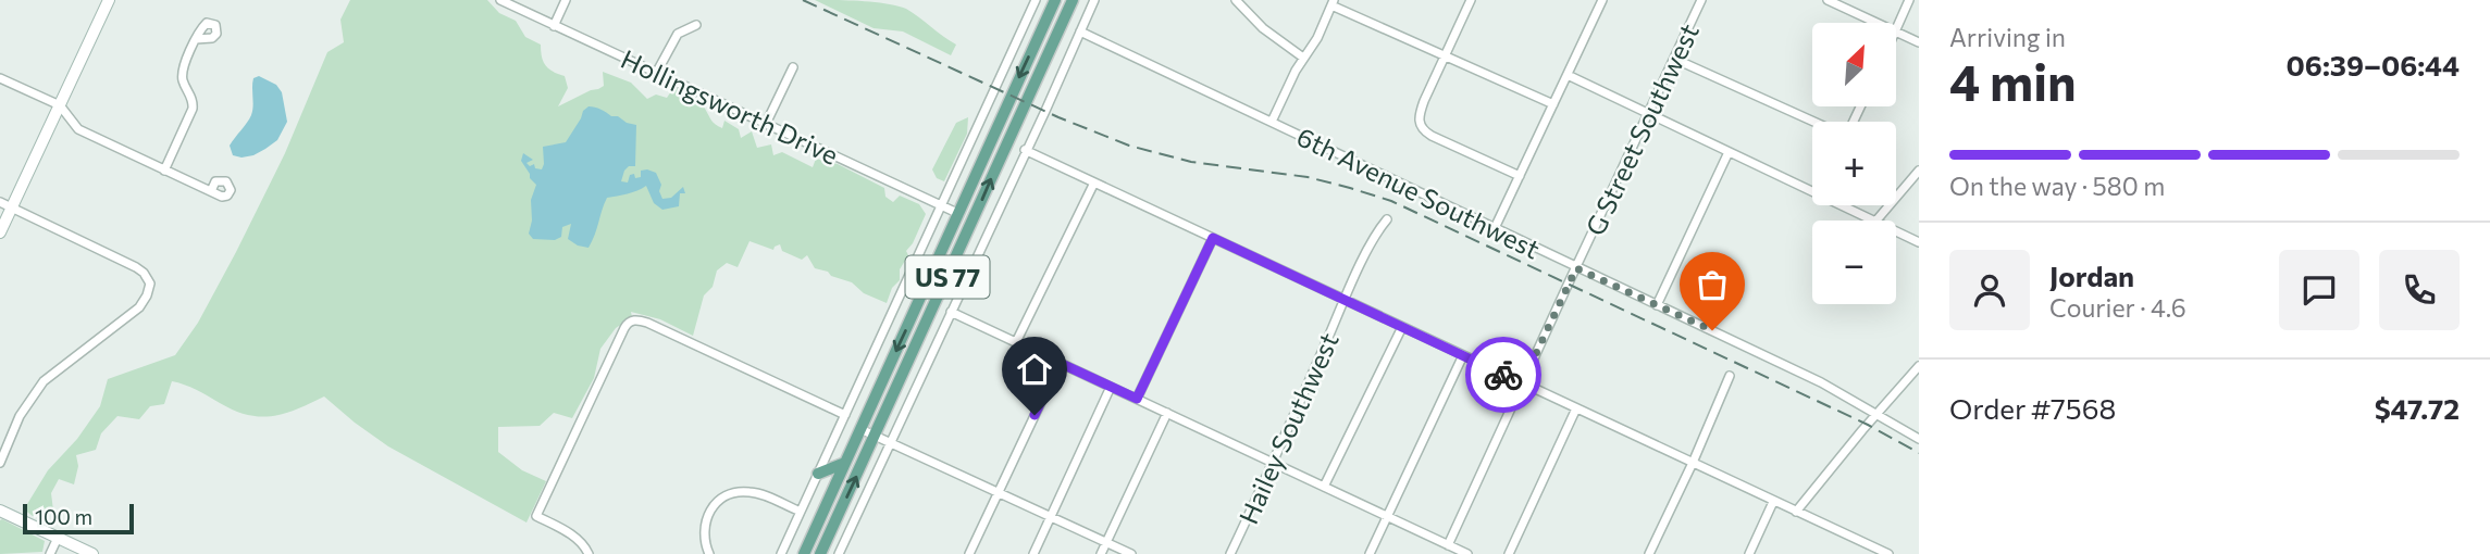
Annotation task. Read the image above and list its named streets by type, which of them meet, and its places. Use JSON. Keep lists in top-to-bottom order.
{
  "streets": {
    "main road": ["US 77"],
    "street": [
      "Hollingsworth Drive",
      "G Street Southwest",
      "6th Avenue Southwest",
      "Hailey Southwest"
    ]
  },
  "crossings": [
    ["Hollingsworth Drive", "US 77"],
    ["G Street Southwest", "6th Avenue Southwest"]
  ],
  "scale_bar": "100 m",
  "north": "top right",
  "page": {
    "heading": ["4 min", "Arriving in", "06:39–06:44"],
    "panel": [
      "Jordan",
      "Courier · 4.6",
      "Order #7568",
      "$47.72"
    ],
    "map_buttons": ["+", "−"],
    "bar": "On the way · 580 m",
    "scale": "100 m"
  }
}
